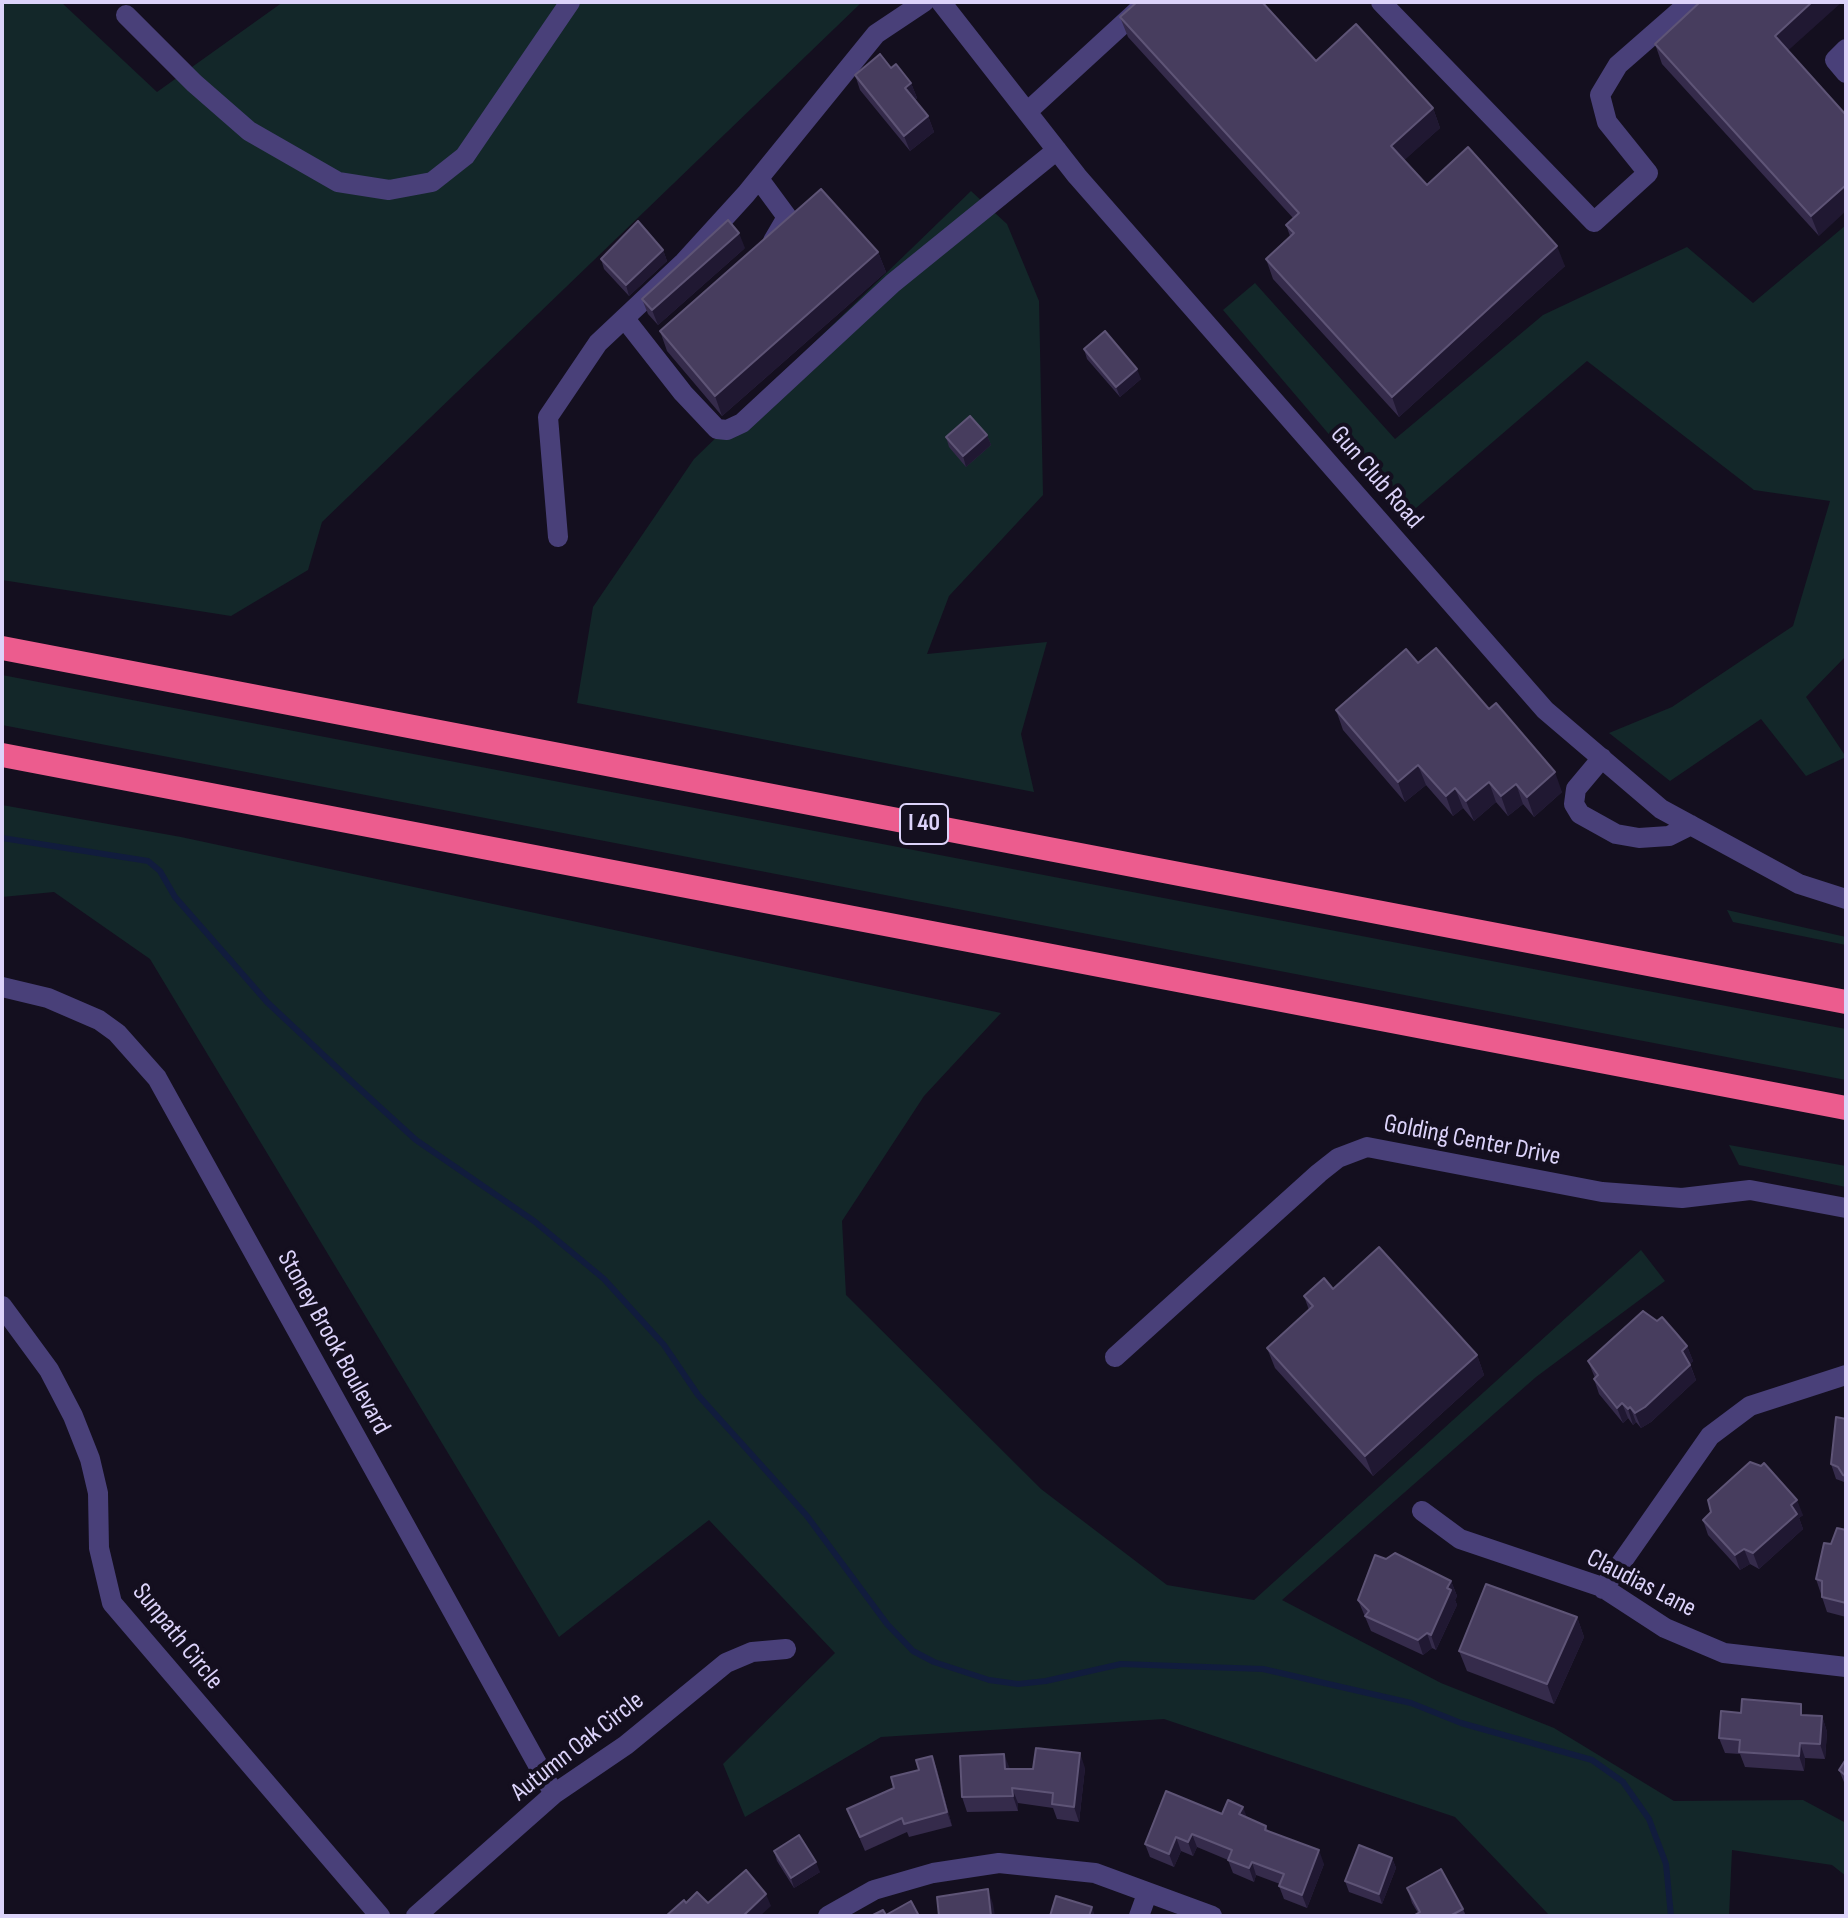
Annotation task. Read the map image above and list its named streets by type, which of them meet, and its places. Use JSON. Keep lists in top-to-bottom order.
{
  "streets": {
    "highway": ["I 40"],
    "street": [
      "Gun Club Road",
      "Golding Center Drive",
      "Stoney Brook Boulevard",
      "Claudias Lane",
      "Sunpath Circle",
      "Autumn Oak Circle"
    ]
  },
  "crossings": [
    ["Stoney Brook Boulevard", "Autumn Oak Circle"]
  ]
}
